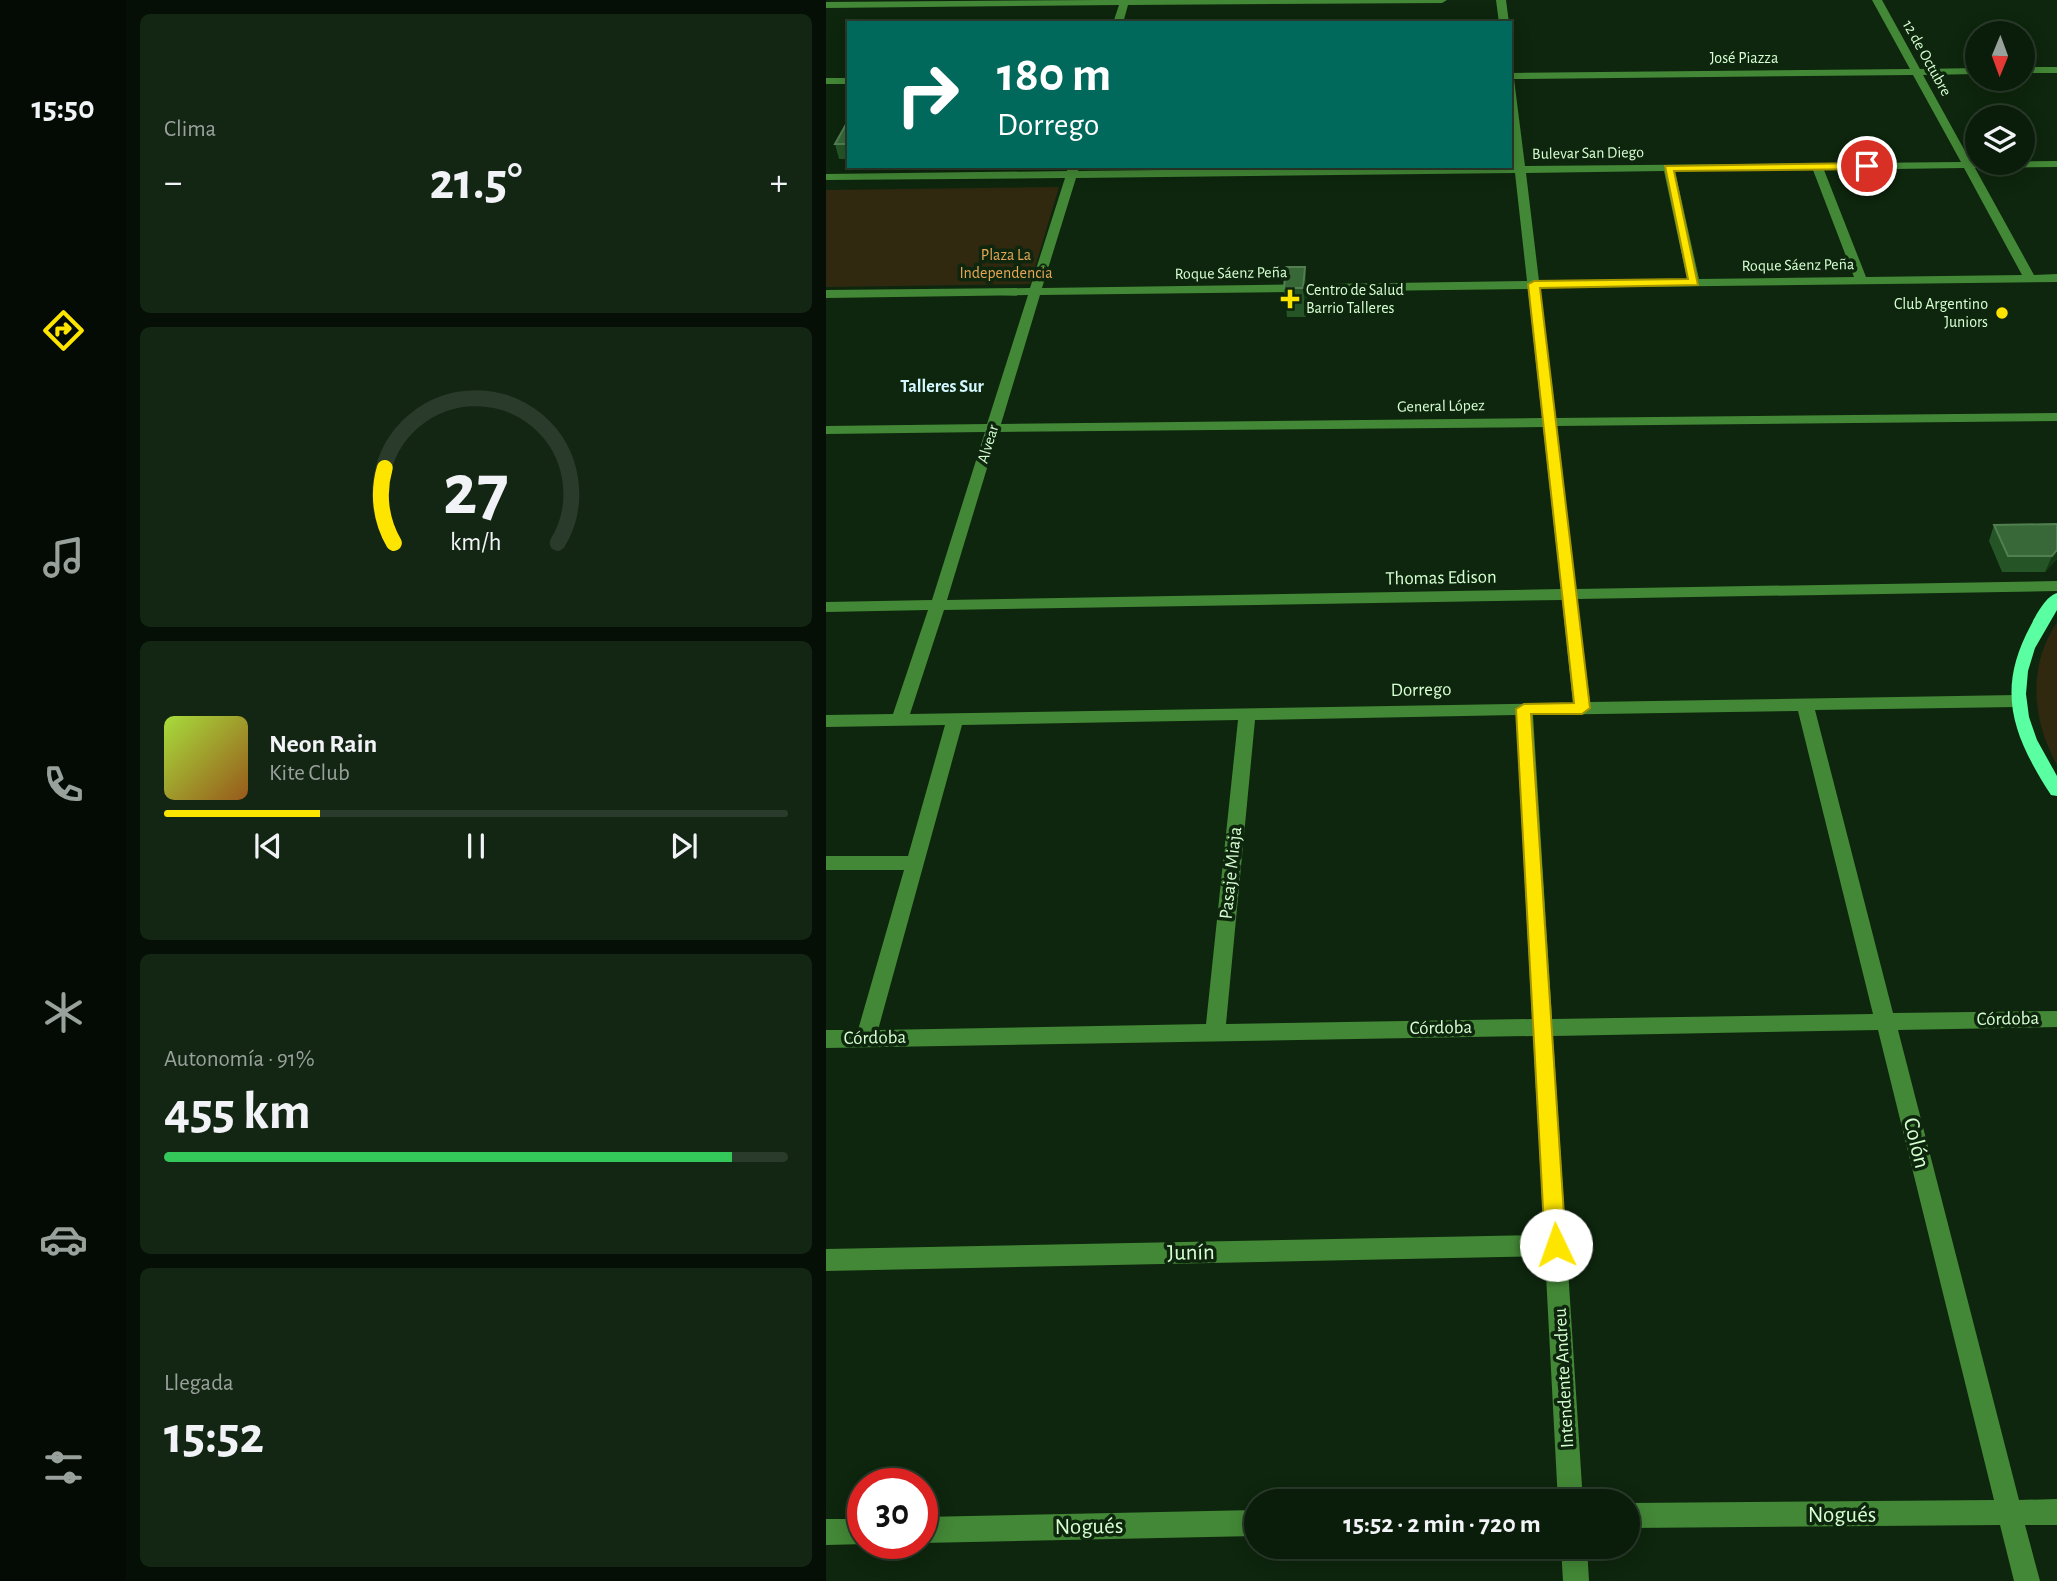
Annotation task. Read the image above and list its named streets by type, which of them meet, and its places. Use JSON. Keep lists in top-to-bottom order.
{
  "streets": {
    "street": [
      "José Piazza",
      "12 de Octubre",
      "Bulevar San Diego",
      "Roque Sáenz Peña",
      "General López",
      "Alvear",
      "Thomas Edison",
      "Dorrego",
      "Pasaje Miaja",
      "Córdoba",
      "Colón",
      "Junín",
      "Intendente Andreu",
      "Nogués"
    ]
  },
  "crossings": [
    ["José Piazza", "12 de Octubre"],
    ["12 de Octubre", "Roque Sáenz Peña"],
    ["Bulevar San Diego", "Alvear"],
    ["Roque Sáenz Peña", "Alvear"],
    ["General López", "Alvear"],
    ["Alvear", "Thomas Edison"],
    ["Alvear", "Dorrego"],
    ["Dorrego", "Pasaje Miaja"],
    ["Dorrego", "Colón"],
    ["Dorrego", "Intendente Andreu"],
    ["Pasaje Miaja", "Córdoba"],
    ["Córdoba", "Colón"],
    ["Córdoba", "Intendente Andreu"],
    ["Colón", "Nogués"],
    ["Junín", "Intendente Andreu"]
  ],
  "districts": ["Talleres Sur"],
  "parks": ["Plaza La Independencia"],
  "places": {
    "health": ["Centro de Salud Barrio Talleres"],
    "other": ["Club Argentino Juniors"]
  },
  "north": "bottom",
  "page": {
    "tabs": "15:50",
    "tile": [
      "Clima",
      ["Autonomía · 91%", "455 km"],
      ["Llegada", "15:52"]
    ],
    "turn": ["180 m", "Dorrego"],
    "heat": ["−", "21.5°", "+"],
    "song": ["Neon Rain", "Kite Club"],
    "limit": "30",
    "trip": "15:52 · 2 min · 720 m",
    "gauge": ["27", "km/h"]
  }
}
